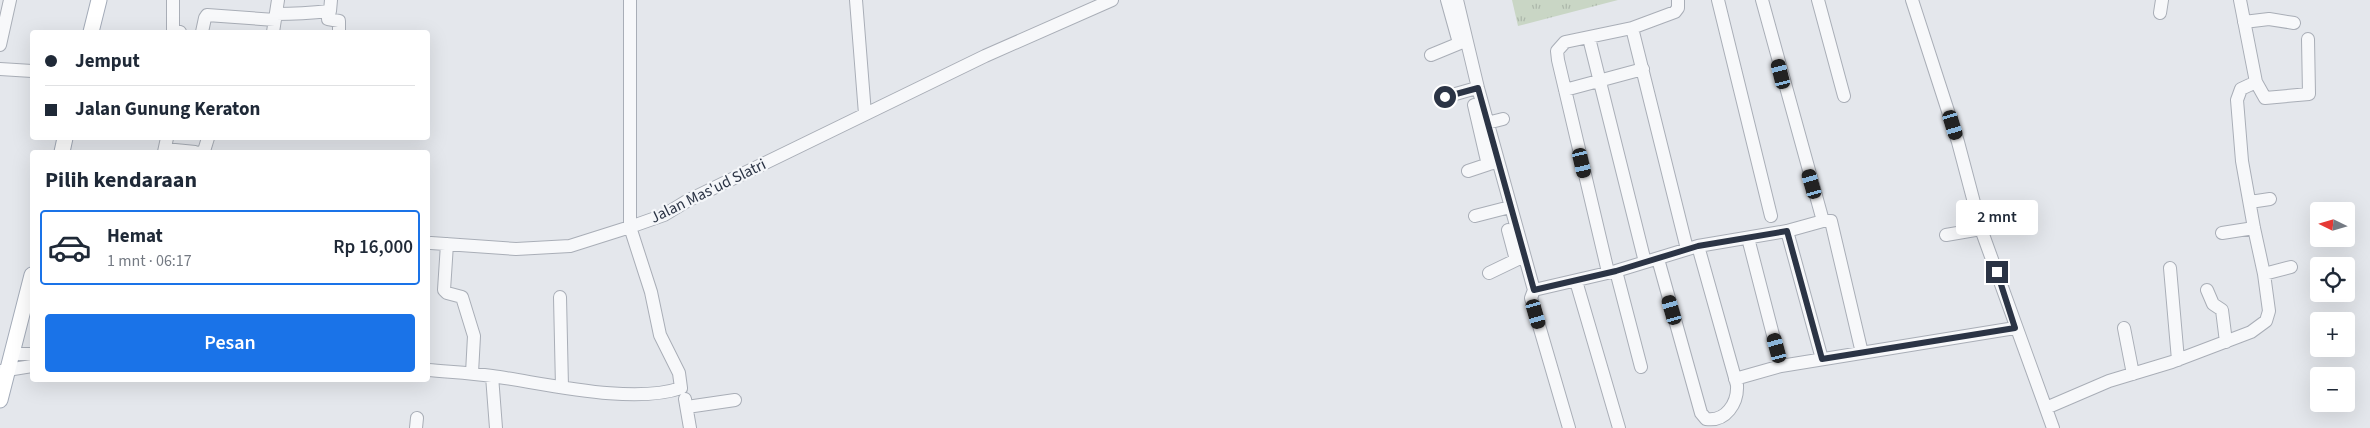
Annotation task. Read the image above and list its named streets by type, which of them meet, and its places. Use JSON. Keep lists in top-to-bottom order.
{
  "streets": {
    "street": ["Jalan Mas'ud Slatri"]
  },
  "north": "left",
  "page": {
    "banner": ["Jemput", "Jalan Gunung Keraton"],
    "heading": "Pilih kendaraan",
    "bubble": "2 mnt",
    "map_buttons": ["+", "−"],
    "list": [
      {
        "name": "Hemat",
        "note": "1 mnt · 06:17",
        "value": "Rp 16,000"
      }
    ],
    "buttons": "Pesan"
  }
}
